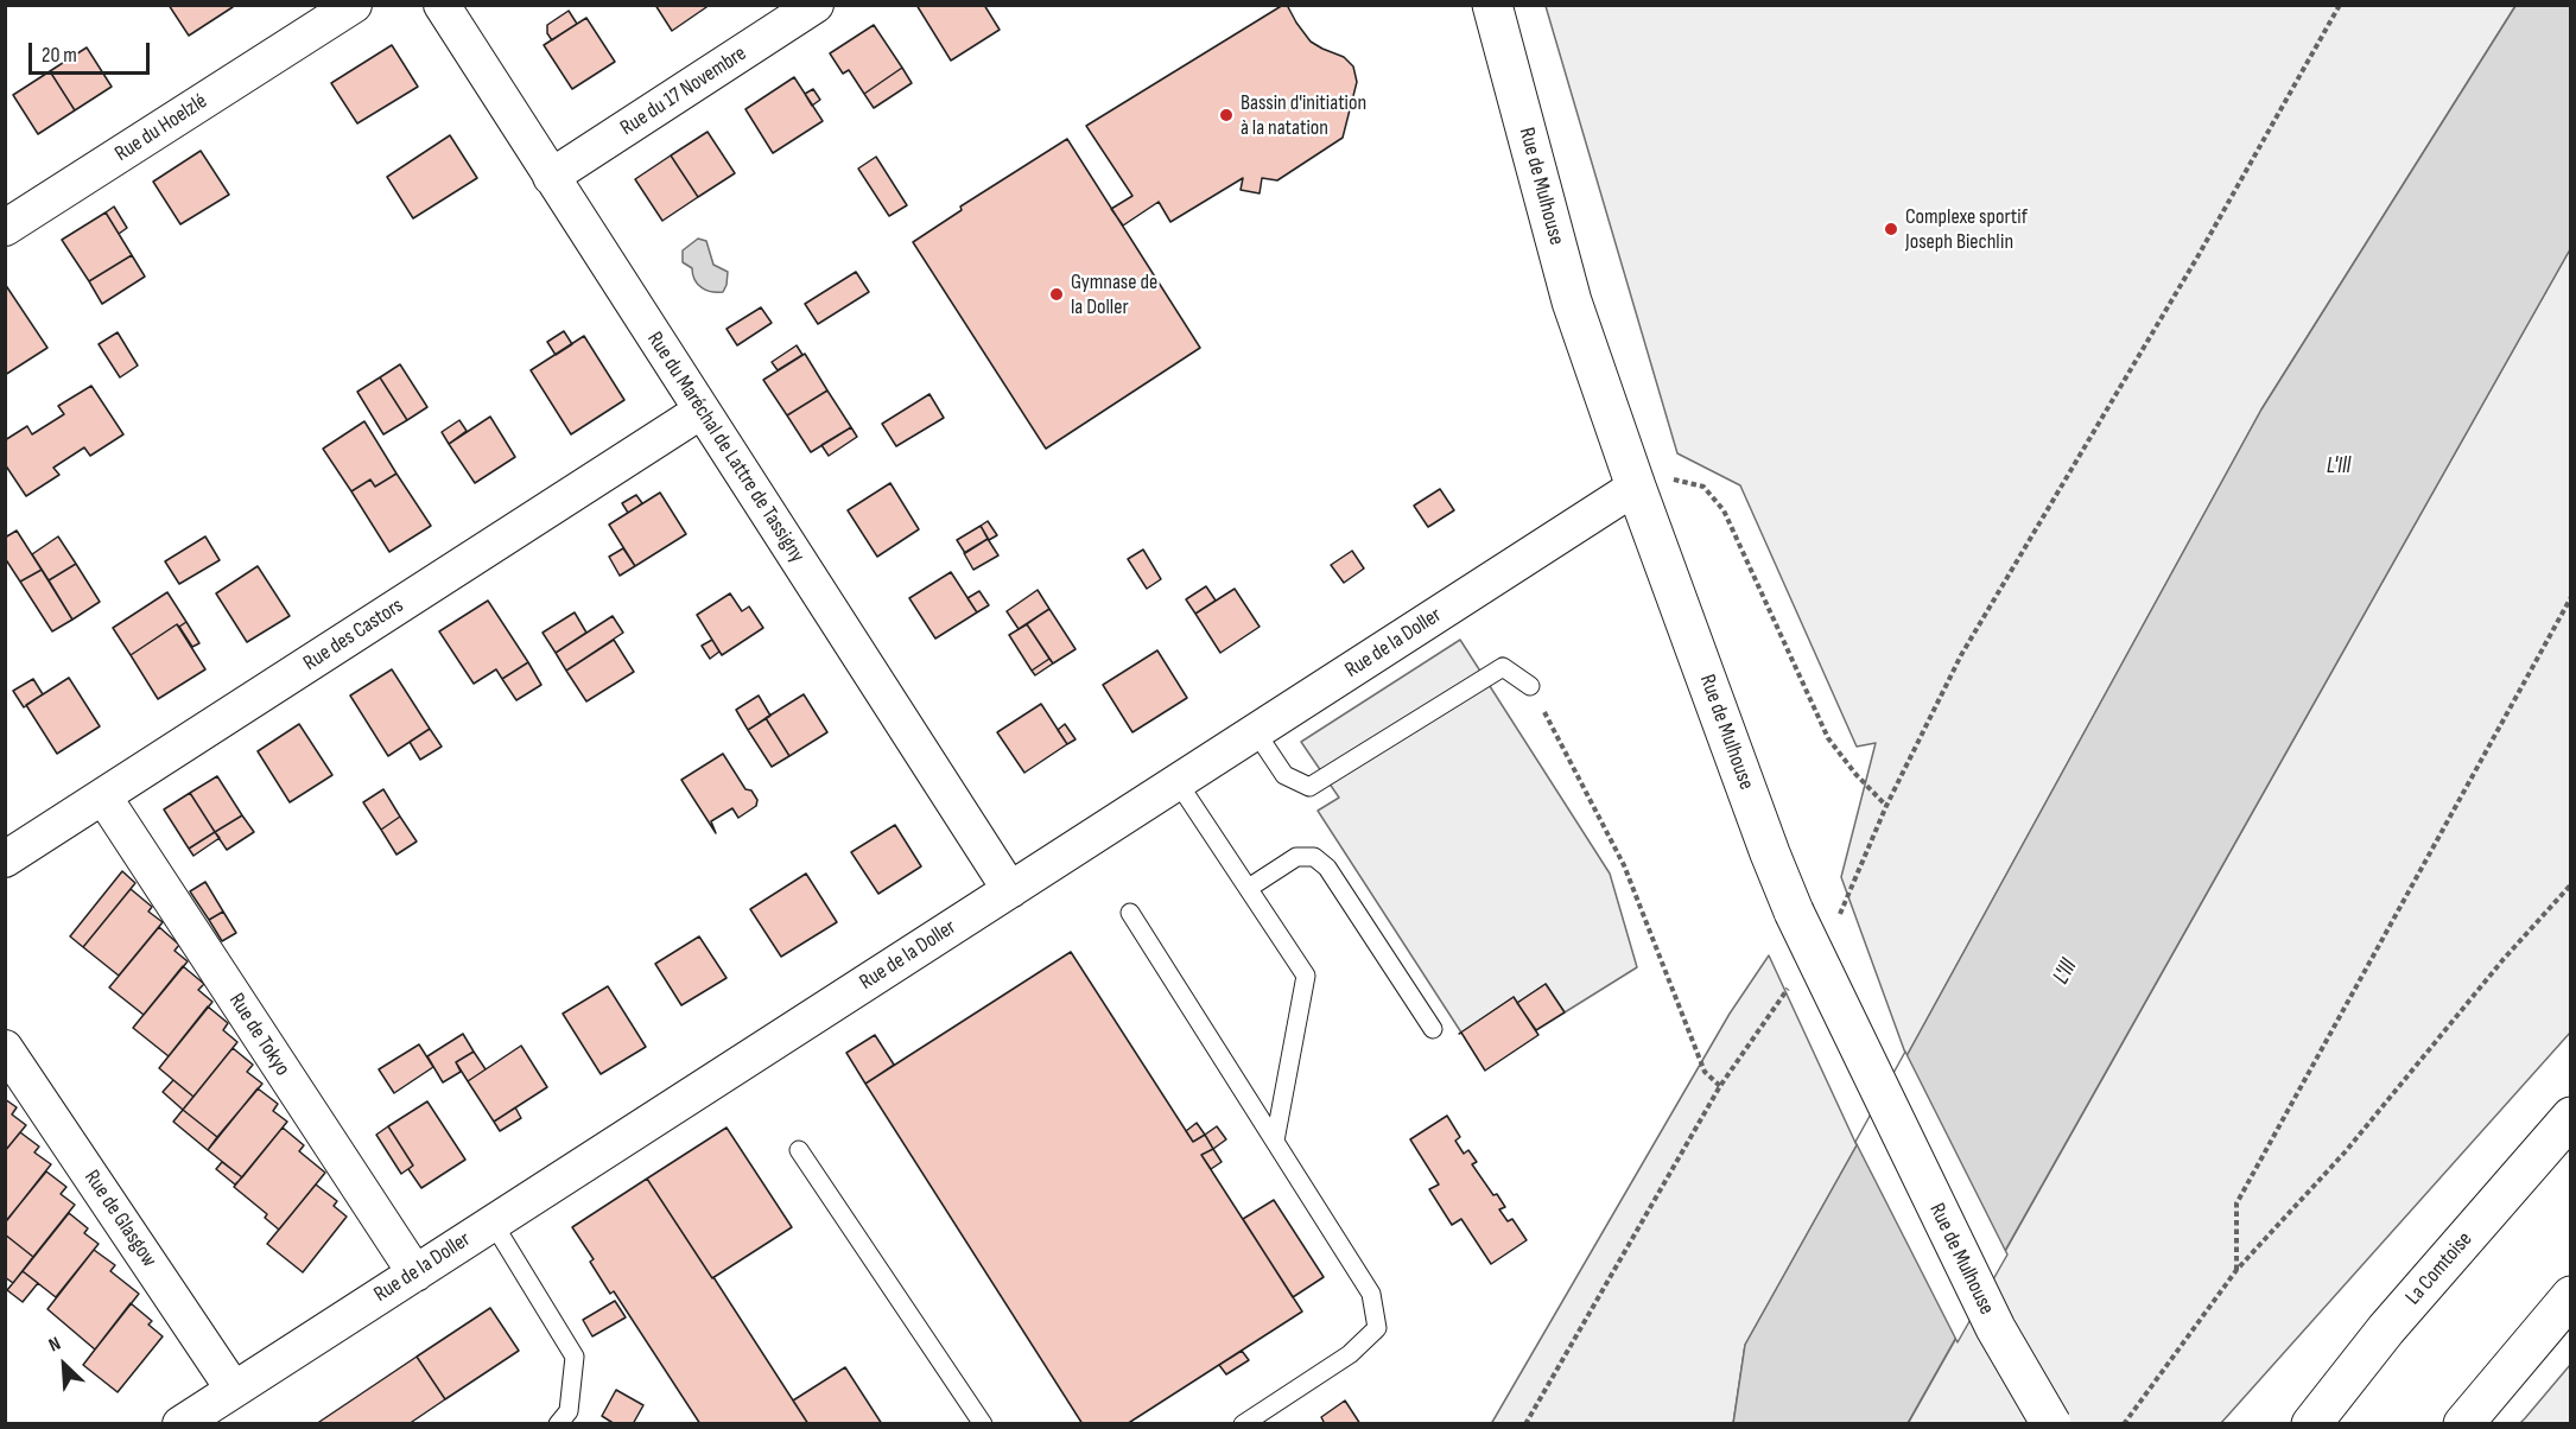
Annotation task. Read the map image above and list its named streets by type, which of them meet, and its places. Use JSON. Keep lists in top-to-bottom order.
{
  "streets": {
    "main road": ["Rue de Mulhouse", "La Comtoise"],
    "street": [
      "Rue du 17 Novembre",
      "Rue du Hoelzlé",
      "Rue du Maréchal de Lattre de Tassigny",
      "Rue des Castors",
      "Rue de la Doller",
      "Rue de Tokyo",
      "Rue de Glasgow"
    ]
  },
  "crossings": [
    ["Rue du 17 Novembre", "Rue du Maréchal de Lattre de Tassigny"],
    ["Rue de Mulhouse", "Rue de la Doller"],
    ["Rue du Maréchal de Lattre de Tassigny", "Rue des Castors"],
    ["Rue du Maréchal de Lattre de Tassigny", "Rue de la Doller"],
    ["Rue des Castors", "Rue de Tokyo"],
    ["Rue de la Doller", "Rue de Tokyo"],
    ["Rue de la Doller", "Rue de Glasgow"]
  ],
  "water": ["L'Ill"],
  "places": ["Bassin d'initiation à la natation", "Complexe sportif Joseph Biechlin", "Gymnase de la Doller"],
  "scale_bar": "20 m",
  "north": "top left"
}
